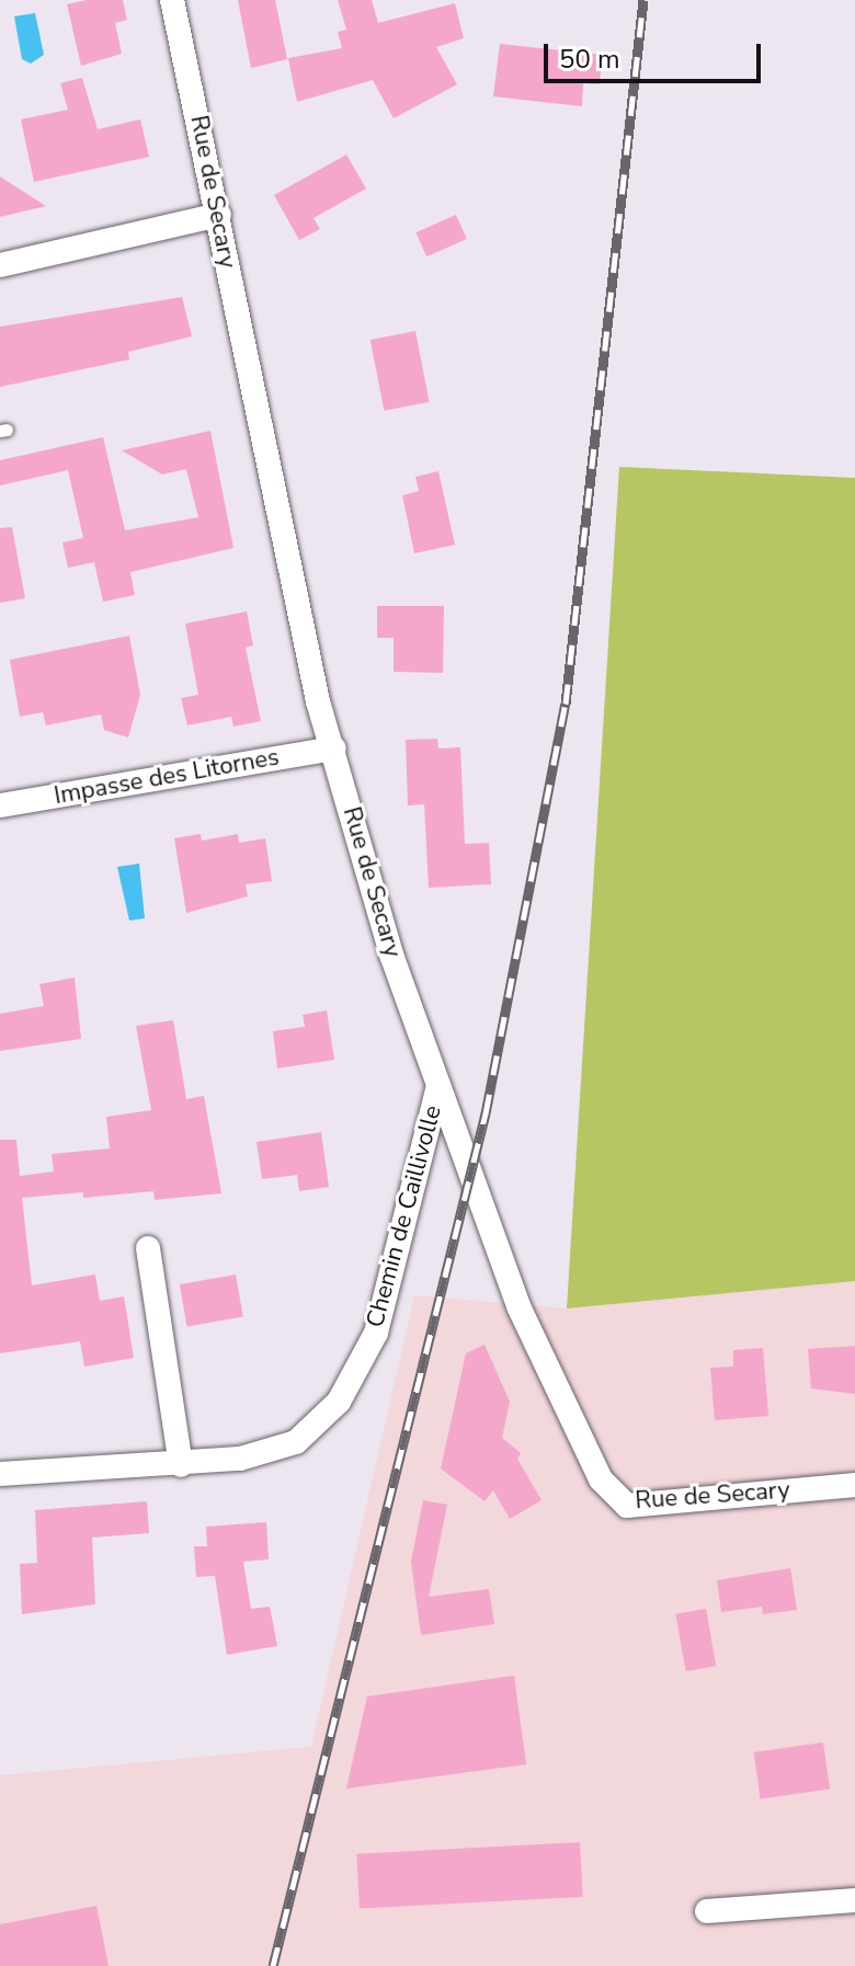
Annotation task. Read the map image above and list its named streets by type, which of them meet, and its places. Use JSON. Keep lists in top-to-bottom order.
{
  "streets": {
    "street": ["Rue de Secary", "Impasse des Litornes", "Chemin de Caillivolle"]
  },
  "crossings": [
    ["Rue de Secary", "Impasse des Litornes"],
    ["Rue de Secary", "Chemin de Caillivolle"]
  ],
  "scale_bar": "50 m"
}
